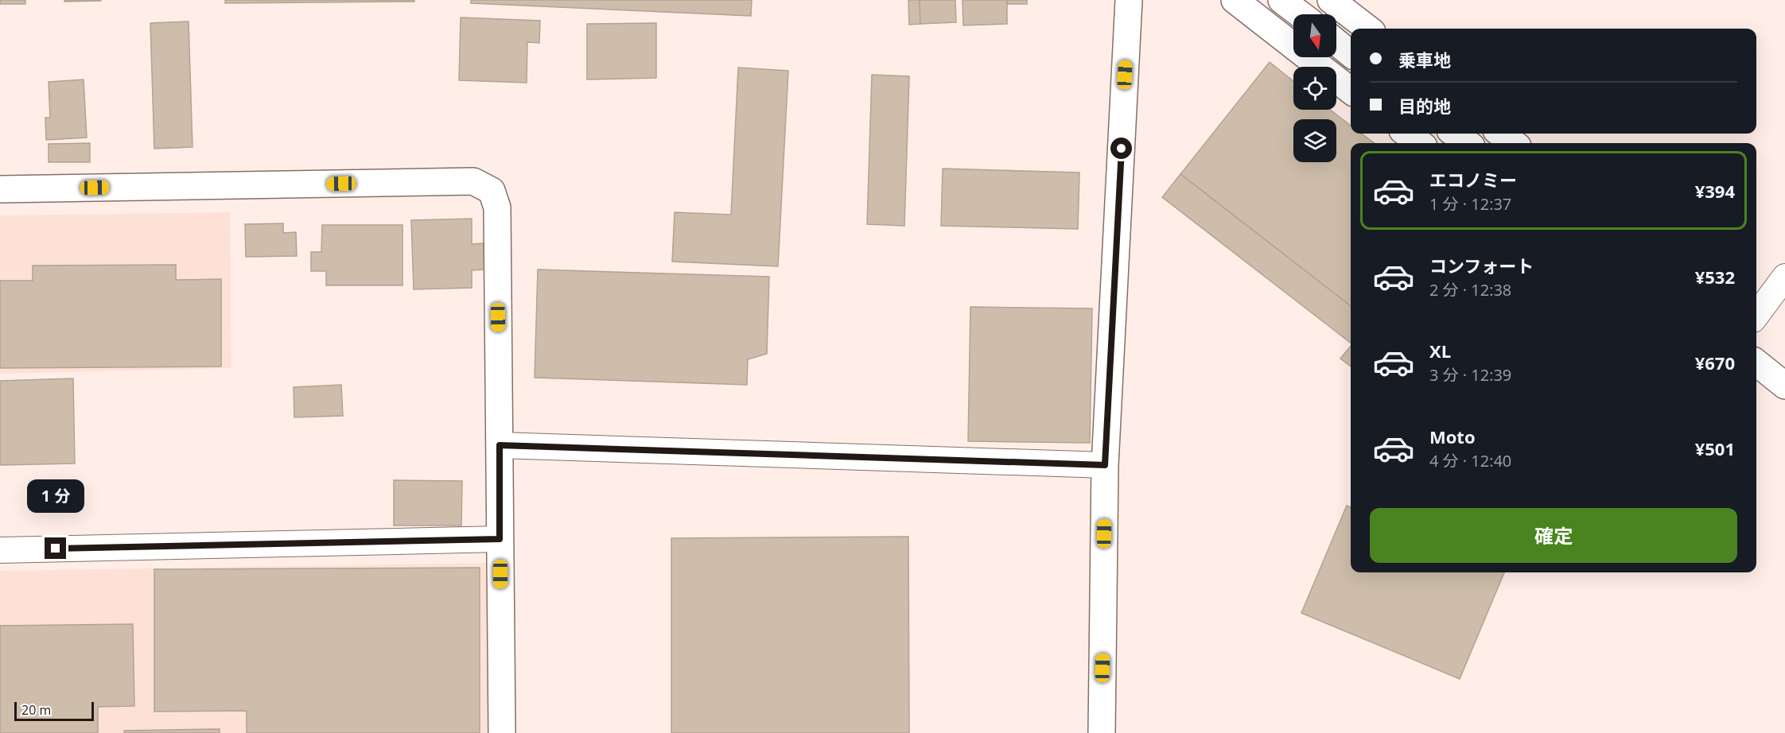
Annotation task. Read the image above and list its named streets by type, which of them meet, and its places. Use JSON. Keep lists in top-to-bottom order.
{
  "scale_bar": "20 m",
  "north": "bottom",
  "page": {
    "banner": ["乗車地", "目的地"],
    "list": [
      {
        "name": "エコノミー",
        "note": "1 分 · 12:37",
        "value": "¥394"
      },
      {
        "name": "コンフォート",
        "note": "2 分 · 12:38",
        "value": "¥532"
      },
      {
        "name": "XL",
        "note": "3 分 · 12:39",
        "value": "¥670"
      },
      {
        "name": "Moto",
        "note": "4 分 · 12:40",
        "value": "¥501"
      }
    ],
    "bubble": "1 分",
    "buttons": "確定",
    "scale": "20 m"
  }
}
